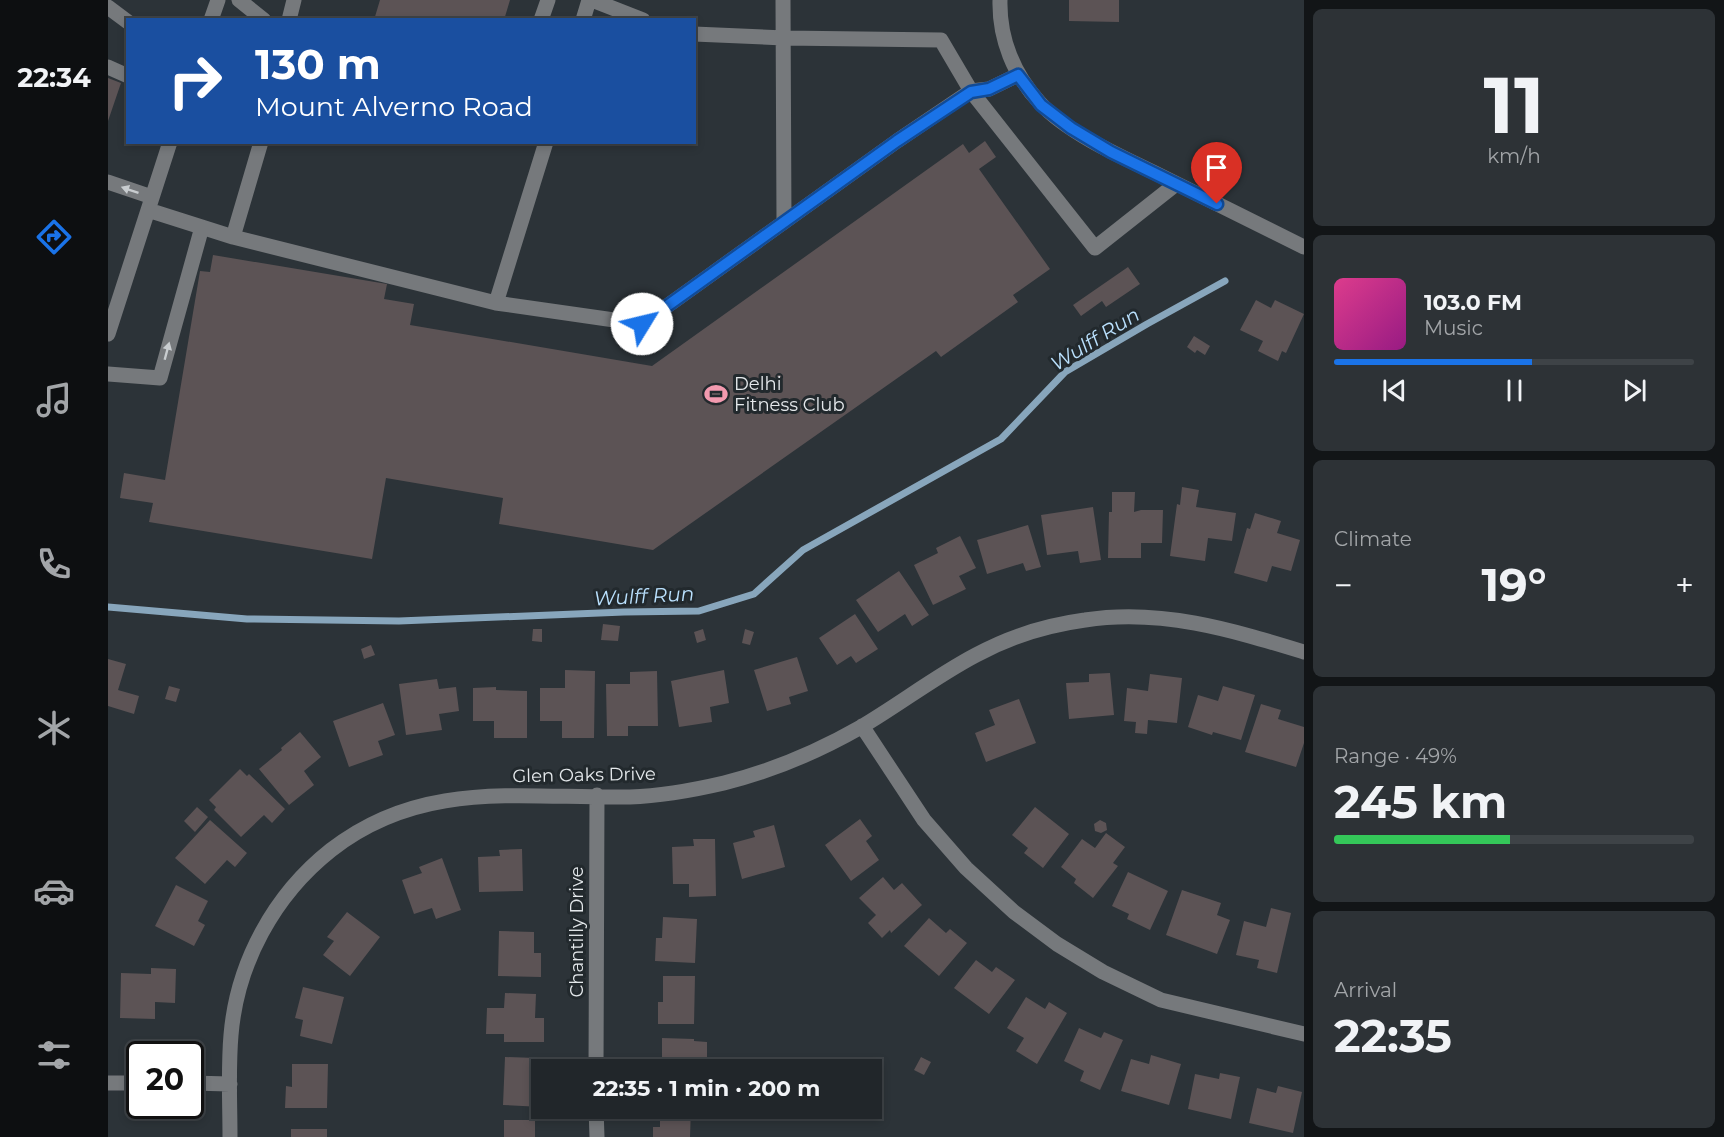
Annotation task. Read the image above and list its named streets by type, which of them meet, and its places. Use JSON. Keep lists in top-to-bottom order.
{
  "streets": {
    "street": ["Glen Oaks Drive", "Chantilly Drive"]
  },
  "crossings": [
    ["Glen Oaks Drive", "Chantilly Drive"]
  ],
  "water": ["Wulff Run"],
  "places": {
    "sports": ["Delhi Fitness Club"]
  },
  "page": {
    "tabs": "22:34",
    "tile": [
      ["11", "km/h"],
      "Climate",
      ["Range · 49%", "245 km"],
      ["Arrival", "22:35"]
    ],
    "turn": ["130 m", "Mount Alverno Road"],
    "song": ["103.0 FM", "Music"],
    "heat": ["−", "19°", "+"],
    "limit": "20",
    "trip": "22:35 · 1 min · 200 m"
  }
}
